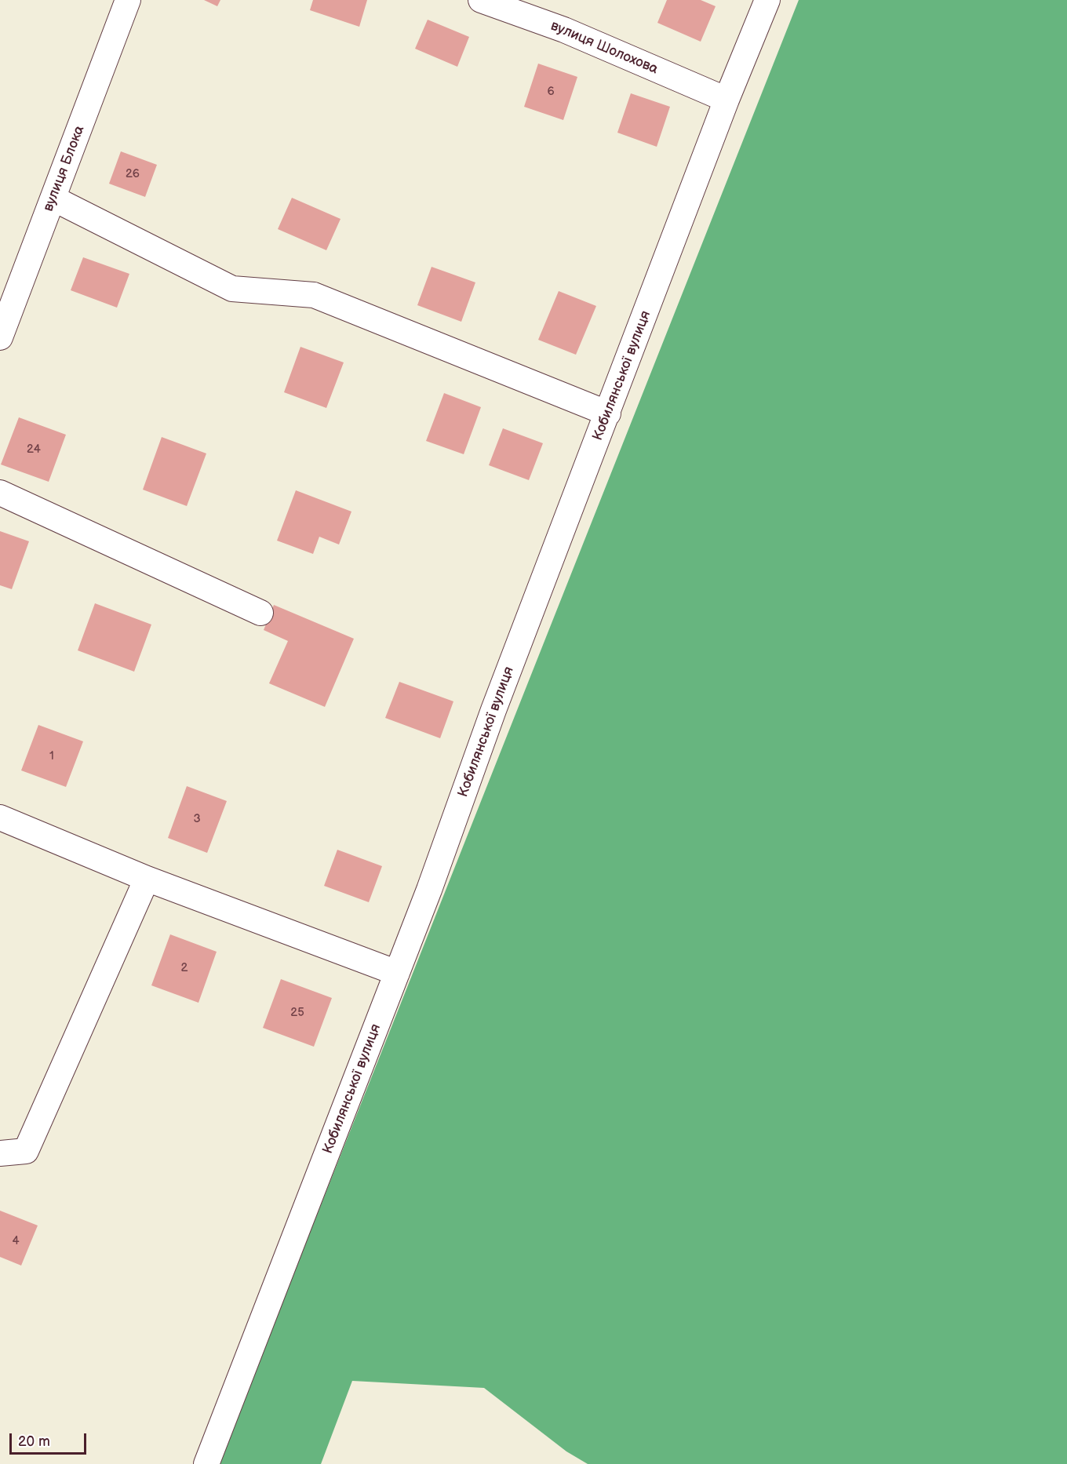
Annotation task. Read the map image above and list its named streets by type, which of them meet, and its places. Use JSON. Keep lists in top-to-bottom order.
{
  "streets": {
    "street": ["вулиця Шолохова", "вулиця Блока", "Кобилянської вулиця"]
  },
  "crossings": [
    ["вулиця Шолохова", "Кобилянської вулиця"]
  ],
  "house_numbers": [
    "6",
    "26",
    "24",
    "1",
    "3",
    "2",
    "25",
    "4"
  ],
  "scale_bar": "20 m"
}
